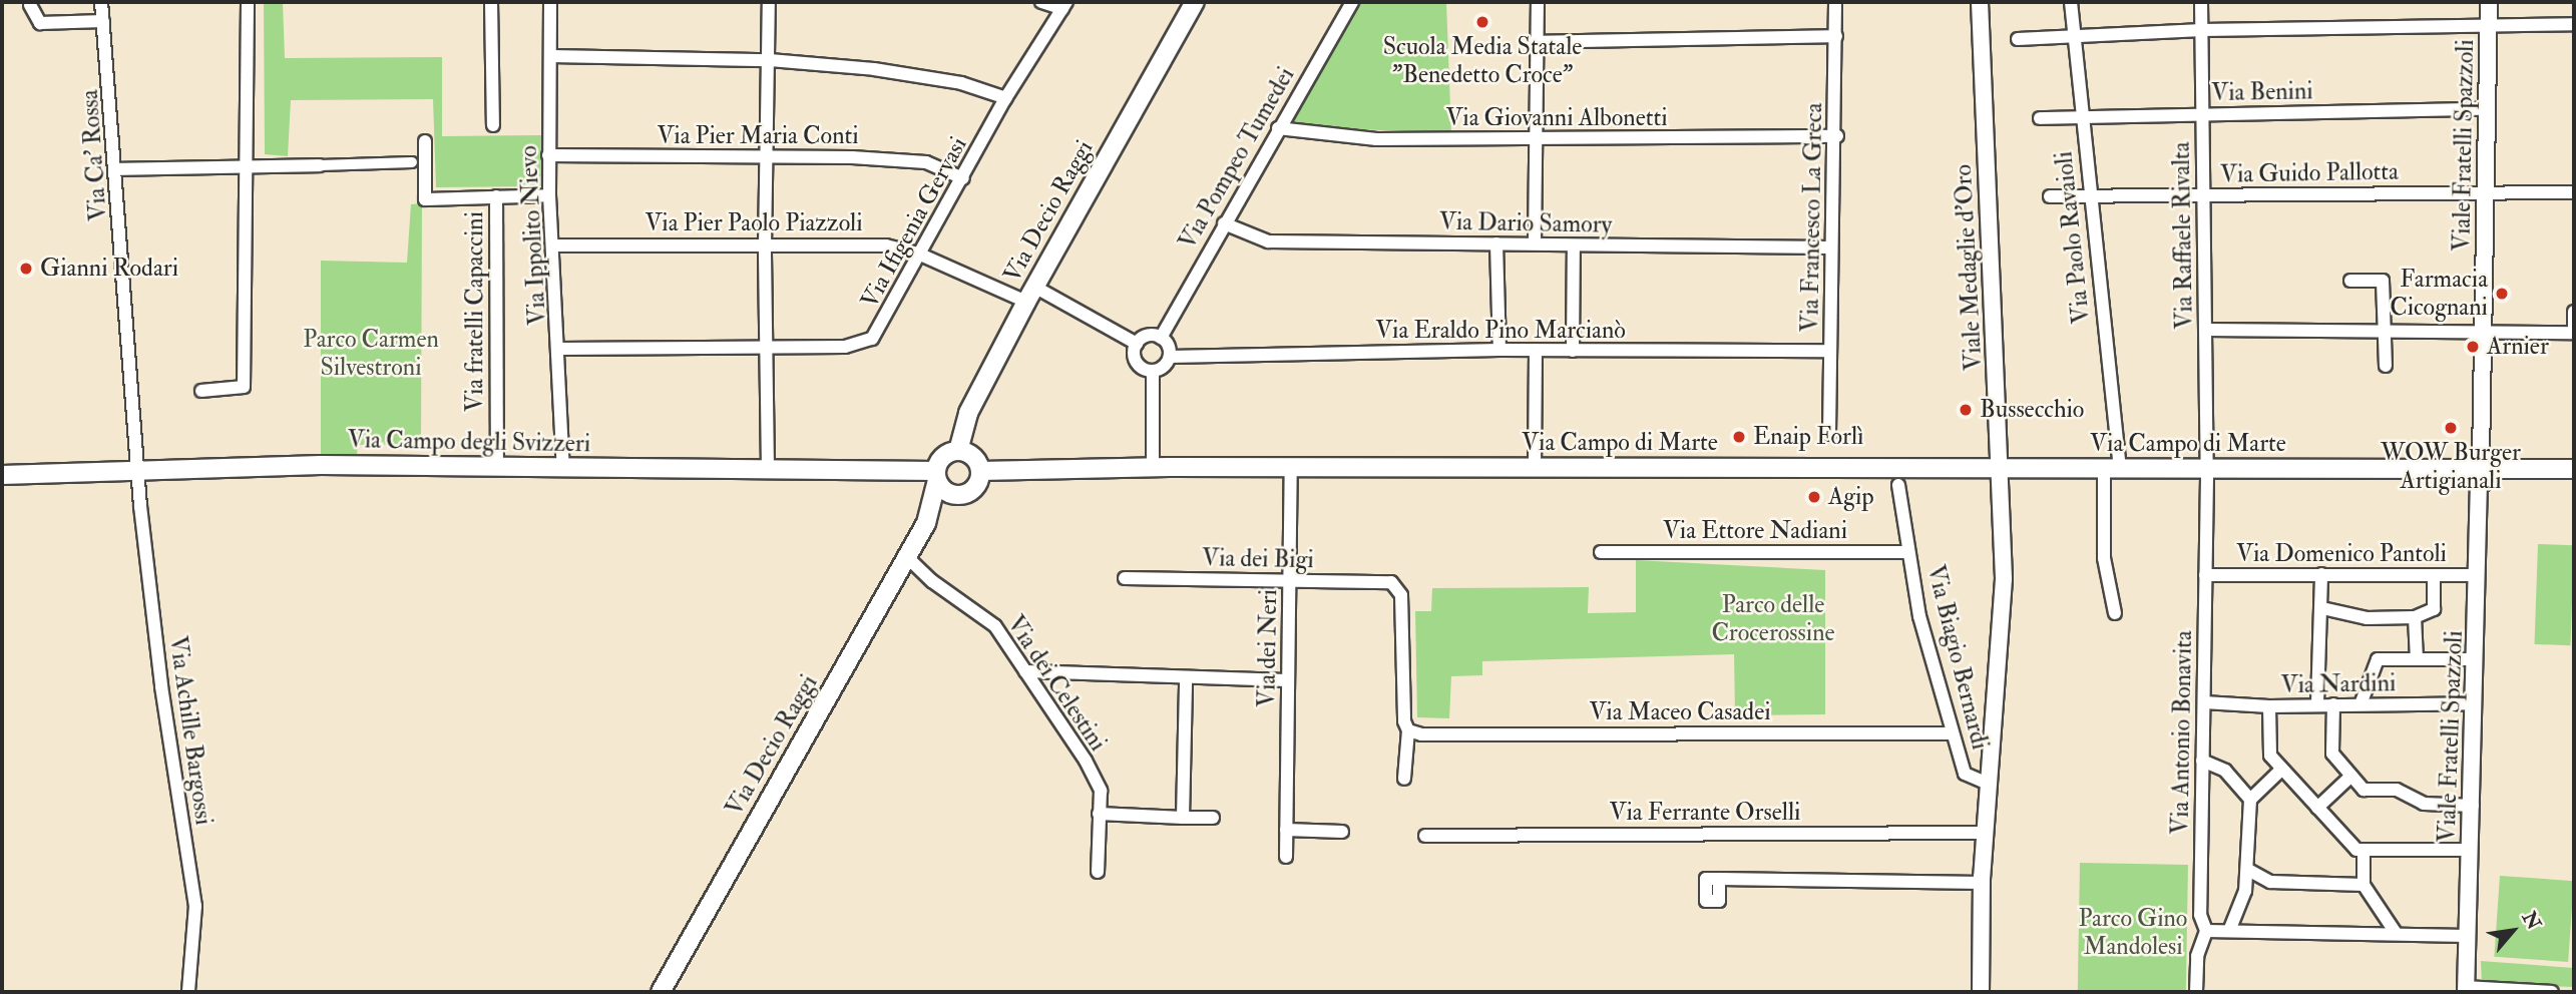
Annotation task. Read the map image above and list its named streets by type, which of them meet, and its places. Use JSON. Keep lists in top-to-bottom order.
{
  "streets": {
    "main road": ["Via Decio Raggi", "Via Campo degli Svizzeri", "Via Campo di Marte"],
    "street": [
      "Via Benini",
      "Via Giovanni Albonetti",
      "Via Pier Maria Conti",
      "Viale Fratelli Spazzoli",
      "Via Ca' Rossa",
      "Via Pompeo Tumedei",
      "Via Guido Pallotta",
      "Via Francesco La Greca",
      "Via Ifigenia Gervasi",
      "Via Pier Paolo Piazzoli",
      "Via Dario Samory",
      "Via Ippolito Nievo",
      "Via Raffaele Rivalta",
      "Via Paolo Ravaioli",
      "Viale Medaglie d'Oro",
      "Via fratelli Capaccini",
      "Via Eraldo Pino Marcianò",
      "Via Ettore Nadiani",
      "Via Domenico Pantoli",
      "Via dei Bigi",
      "Via dei Neri",
      "Via Biagio Bernardi",
      "Via dei Celestini",
      "Via Nardini",
      "Via Maceo Casadei",
      "Via Achille Bargossi",
      "Via Antonio Bonavita",
      "Via Ferrante Orselli"
    ]
  },
  "crossings": [
    ["Via Benini", "Viale Fratelli Spazzoli"],
    ["Via Benini", "Via Raffaele Rivalta"],
    ["Via Benini", "Via Paolo Ravaioli"],
    ["Via Giovanni Albonetti", "Via Pompeo Tumedei"],
    ["Via Giovanni Albonetti", "Via Francesco La Greca"],
    ["Via Pier Maria Conti", "Via Ifigenia Gervasi"],
    ["Via Pier Maria Conti", "Via Ippolito Nievo"],
    ["Viale Fratelli Spazzoli", "Via Guido Pallotta"],
    ["Viale Fratelli Spazzoli", "Via Campo di Marte"],
    ["Viale Fratelli Spazzoli", "Via Domenico Pantoli"],
    ["Viale Fratelli Spazzoli", "Via Nardini"],
    ["Via Ca' Rossa", "Via Campo degli Svizzeri"],
    ["Via Ca' Rossa", "Via Achille Bargossi"],
    ["Via Pompeo Tumedei", "Via Dario Samory"],
    ["Via Pompeo Tumedei", "Via Eraldo Pino Marcianò"],
    ["Via Guido Pallotta", "Via Raffaele Rivalta"],
    ["Via Guido Pallotta", "Via Paolo Ravaioli"],
    ["Via Decio Raggi", "Via Pier Paolo Piazzoli"],
    ["Via Decio Raggi", "Via Campo degli Svizzeri"],
    ["Via Decio Raggi", "Via Campo di Marte"],
    ["Via Decio Raggi", "Via dei Celestini"],
    ["Via Francesco La Greca", "Via Dario Samory"],
    ["Via Francesco La Greca", "Via Eraldo Pino Marcianò"],
    ["Via Ifigenia Gervasi", "Via Pier Paolo Piazzoli"],
    ["Via Ifigenia Gervasi", "Via Ippolito Nievo"],
    ["Via Pier Paolo Piazzoli", "Via Ippolito Nievo"],
    ["Via Ippolito Nievo", "Via Campo degli Svizzeri"],
    ["Via Raffaele Rivalta", "Via Campo di Marte"],
    ["Via Raffaele Rivalta", "Via Antonio Bonavita"],
    ["Via Paolo Ravaioli", "Via Campo di Marte"],
    ["Viale Medaglie d'Oro", "Via Campo di Marte"],
    ["Viale Medaglie d'Oro", "Via Biagio Bernardi"],
    ["Via fratelli Capaccini", "Via Campo degli Svizzeri"],
    ["Via Campo degli Svizzeri", "Via Campo di Marte"],
    ["Via Campo degli Svizzeri", "Via Achille Bargossi"],
    ["Via Campo di Marte", "Via dei Neri"],
    ["Via Campo di Marte", "Via Antonio Bonavita"],
    ["Via Ettore Nadiani", "Via Biagio Bernardi"],
    ["Via Domenico Pantoli", "Via Antonio Bonavita"],
    ["Via dei Bigi", "Via dei Neri"],
    ["Via dei Bigi", "Via Maceo Casadei"],
    ["Via Biagio Bernardi", "Via Maceo Casadei"],
    ["Via Biagio Bernardi", "Via Ferrante Orselli"],
    ["Via Nardini", "Via Antonio Bonavita"]
  ],
  "parks": ["Parco Carmen Silvestroni", "Parco delle Crocerossine", "Parco Gino Mandolesi"],
  "places": [
    "Scuola Media Statale \"Benedetto Croce\"",
    "Gianni Rodari",
    "Farmacia Cicognani",
    "Arnier",
    "Bussecchio",
    "WOW Burger Artigianali",
    "Enaip Forlì",
    "Agip"
  ],
  "north": "top right"
}
